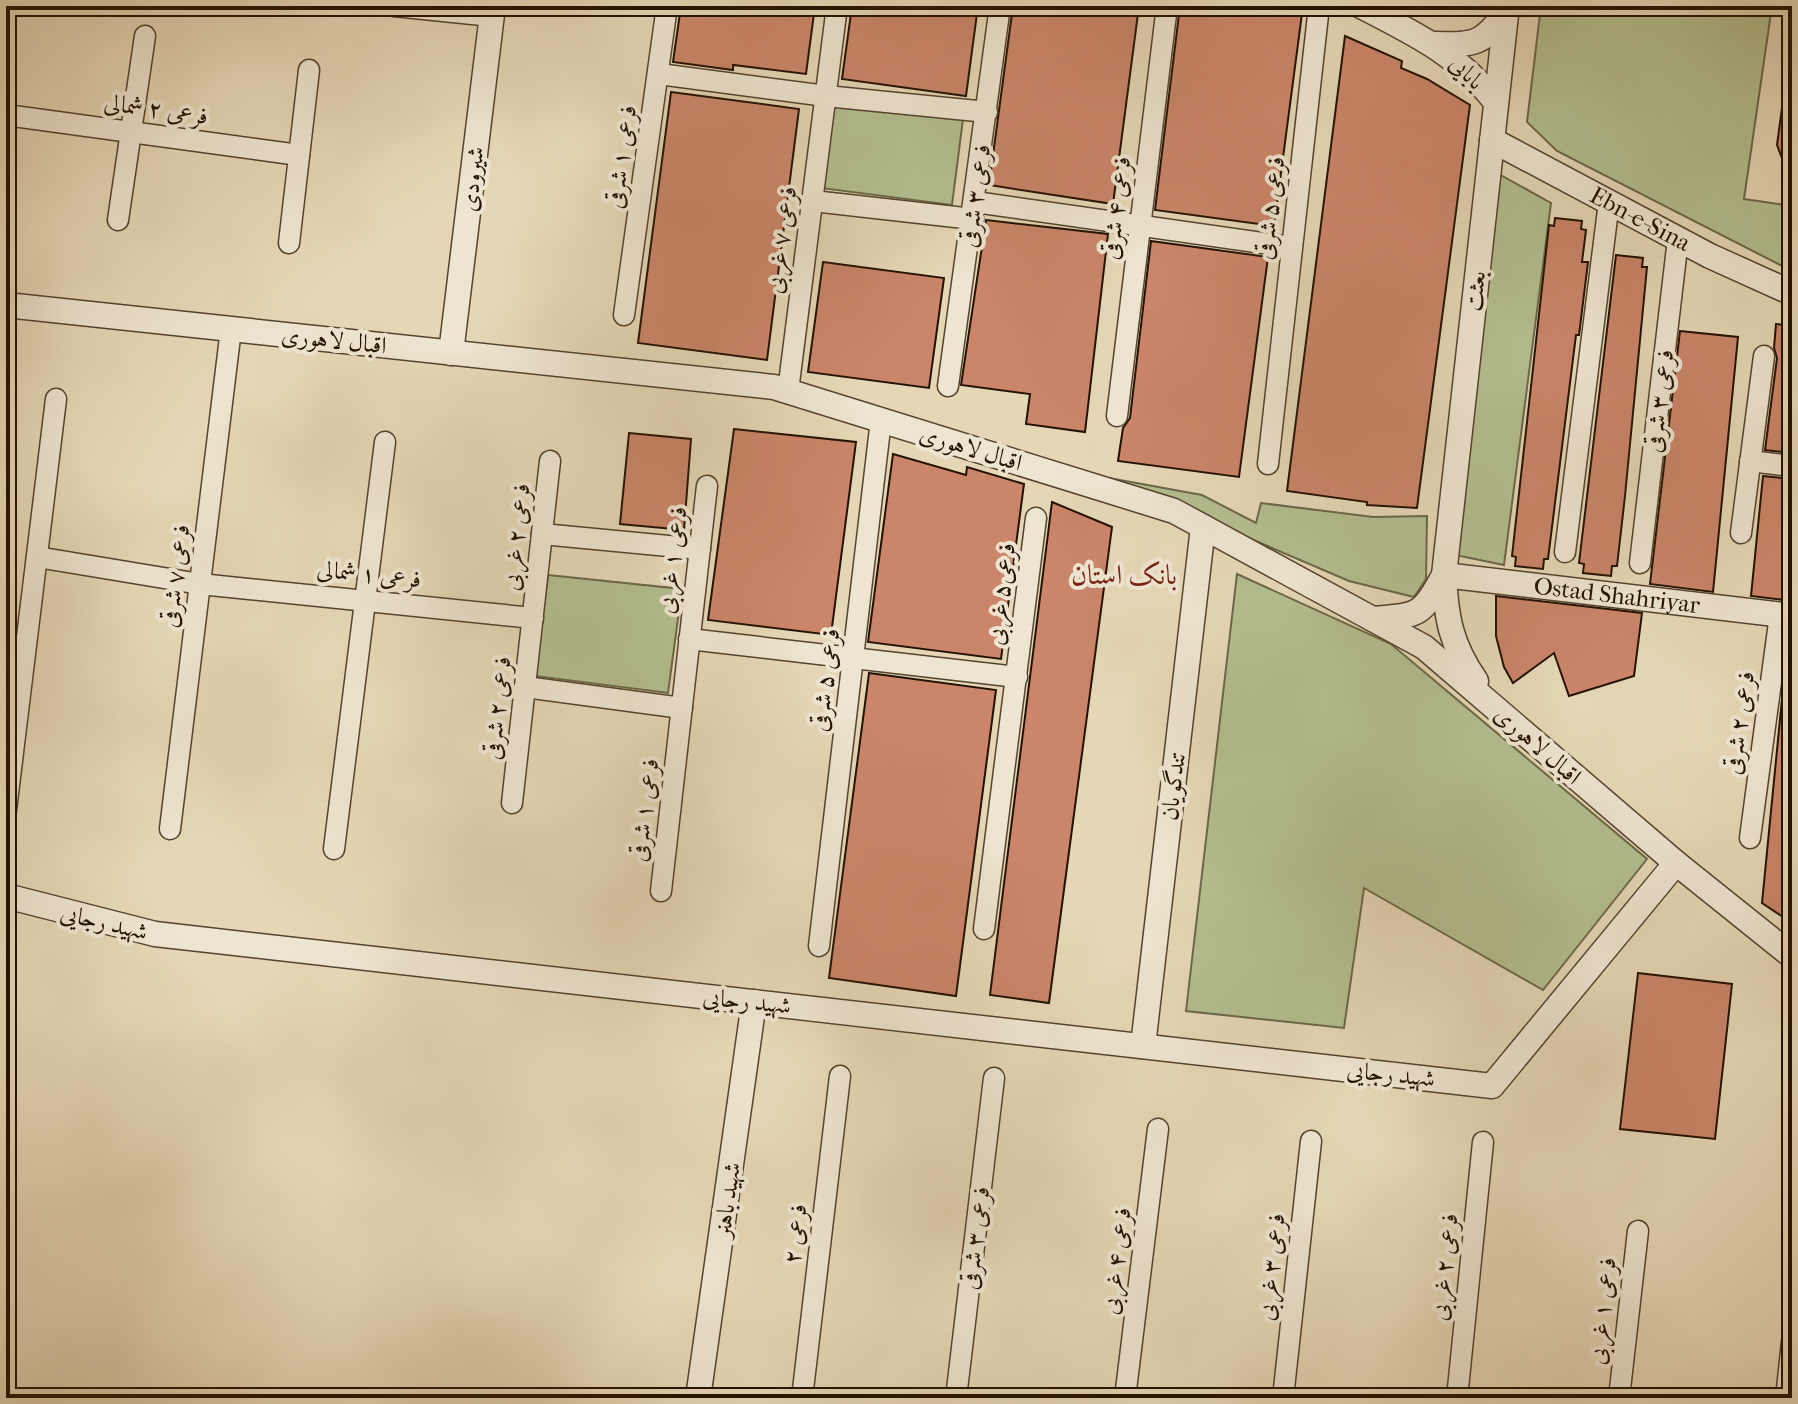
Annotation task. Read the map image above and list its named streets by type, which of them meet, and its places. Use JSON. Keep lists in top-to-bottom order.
{
  "streets": {
    "street": [
      "بابایی",
      "فرعی ۲ شمالی",
      "فرعی ۱ شرقی",
      "شیرودی",
      "فرعی ۳ شرقی",
      "فرعی ۴ شرقی",
      "فرعی ۵ شرقی",
      "Ebn-e-Sina",
      "فرعی ۷ غربی",
      "بعثت",
      "اقبال لاهوری",
      "فرعی ۲ غربی",
      "فرعی ۱ غربی",
      "فرعی ۱ شمالی",
      "فرعی ۷ شرقی",
      "فرعی۵ غربی",
      "Ostad Shahriyar",
      "فرعی ۲ شرقی",
      "تندگویان",
      "شهید رجایی",
      "شهید باهنر",
      "فرعی ۲",
      "فرعی ۴ غربی",
      "فرعی ۳ غربی"
    ]
  },
  "crossings": [
    ["بابایی", "بعثت"],
    ["فرعی ۱ شرقی", "فرعی ۱ غربی"],
    ["شیرودی", "اقبال لاهوری"],
    ["فرعی ۳ شرقی", "Ebn-e-Sina"],
    ["فرعی ۵ شرقی", "اقبال لاهوری"],
    ["Ebn-e-Sina", "بعثت"],
    ["فرعی ۷ غربی", "اقبال لاهوری"],
    ["بعثت", "اقبال لاهوری"],
    ["بعثت", "Ostad Shahriyar"],
    ["اقبال لاهوری", "فرعی ۷ شرقی"],
    ["اقبال لاهوری", "تندگویان"],
    ["اقبال لاهوری", "شهید رجایی"],
    ["فرعی ۲ غربی", "فرعی ۱ شمالی"],
    ["فرعی ۲ غربی", "فرعی ۲ شرقی"],
    ["فرعی ۱ شمالی", "فرعی ۷ شرقی"],
    ["فرعی ۱ شمالی", "فرعی ۲ شرقی"],
    ["Ostad Shahriyar", "فرعی ۲ شرقی"],
    ["تندگویان", "شهید رجایی"],
    ["شهید رجایی", "شهید باهنر"]
  ],
  "districts": ["بانک استان"]
}
